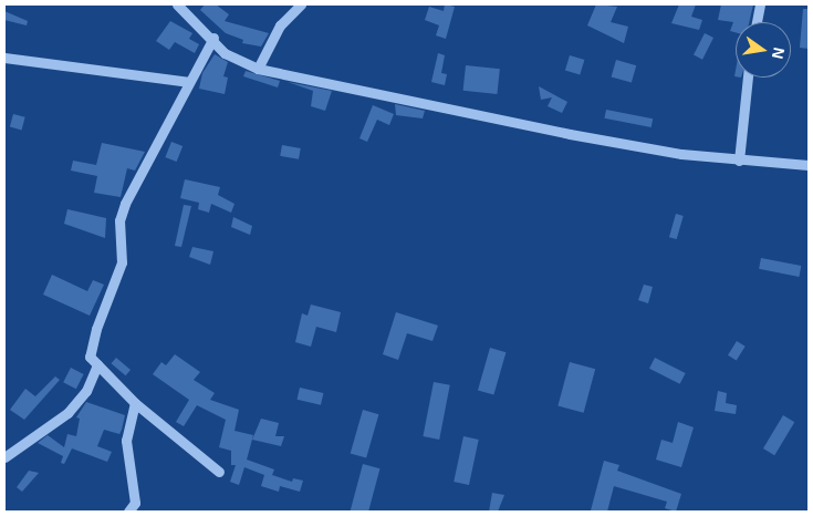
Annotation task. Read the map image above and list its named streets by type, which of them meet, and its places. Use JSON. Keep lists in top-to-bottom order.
{
  "north": "right"
}
